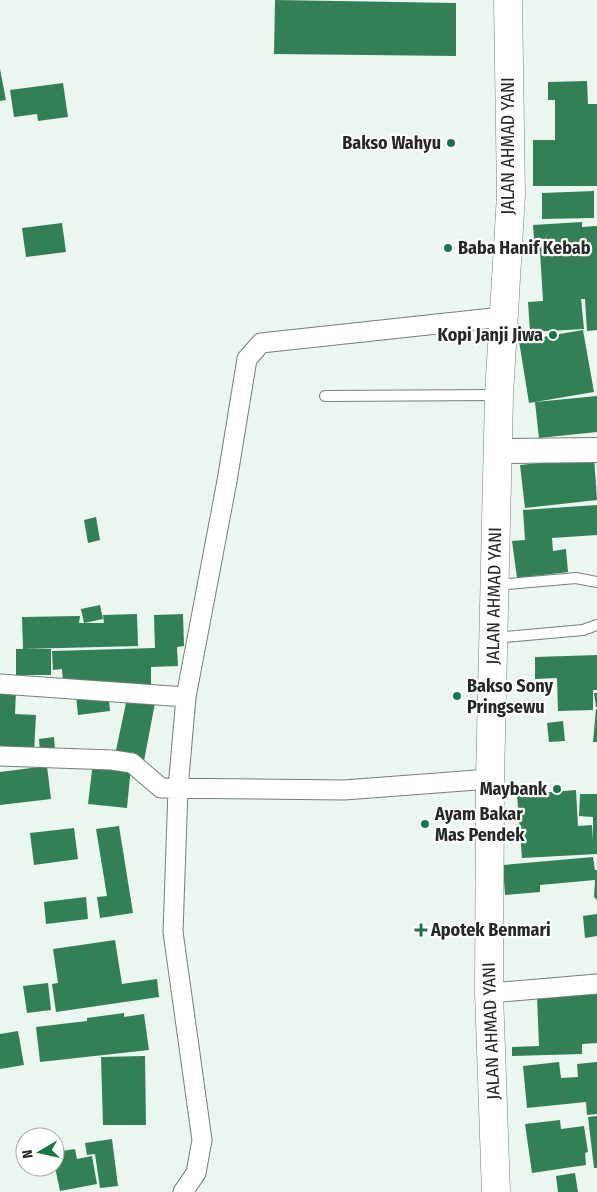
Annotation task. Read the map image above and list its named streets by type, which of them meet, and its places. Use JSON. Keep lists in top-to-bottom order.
{
  "streets": {
    "highway": ["JALAN AHMAD YANI"]
  },
  "places": {
    "other": [
      "Bakso Wahyu",
      "Baba Hanif Kebab",
      "Kopi Janji Jiwa",
      "Bakso Sony Pringsewu",
      "Maybank",
      "Ayam Bakar Mas Pendek"
    ],
    "health": ["Apotek Benmari"]
  },
  "north": "left"
}
